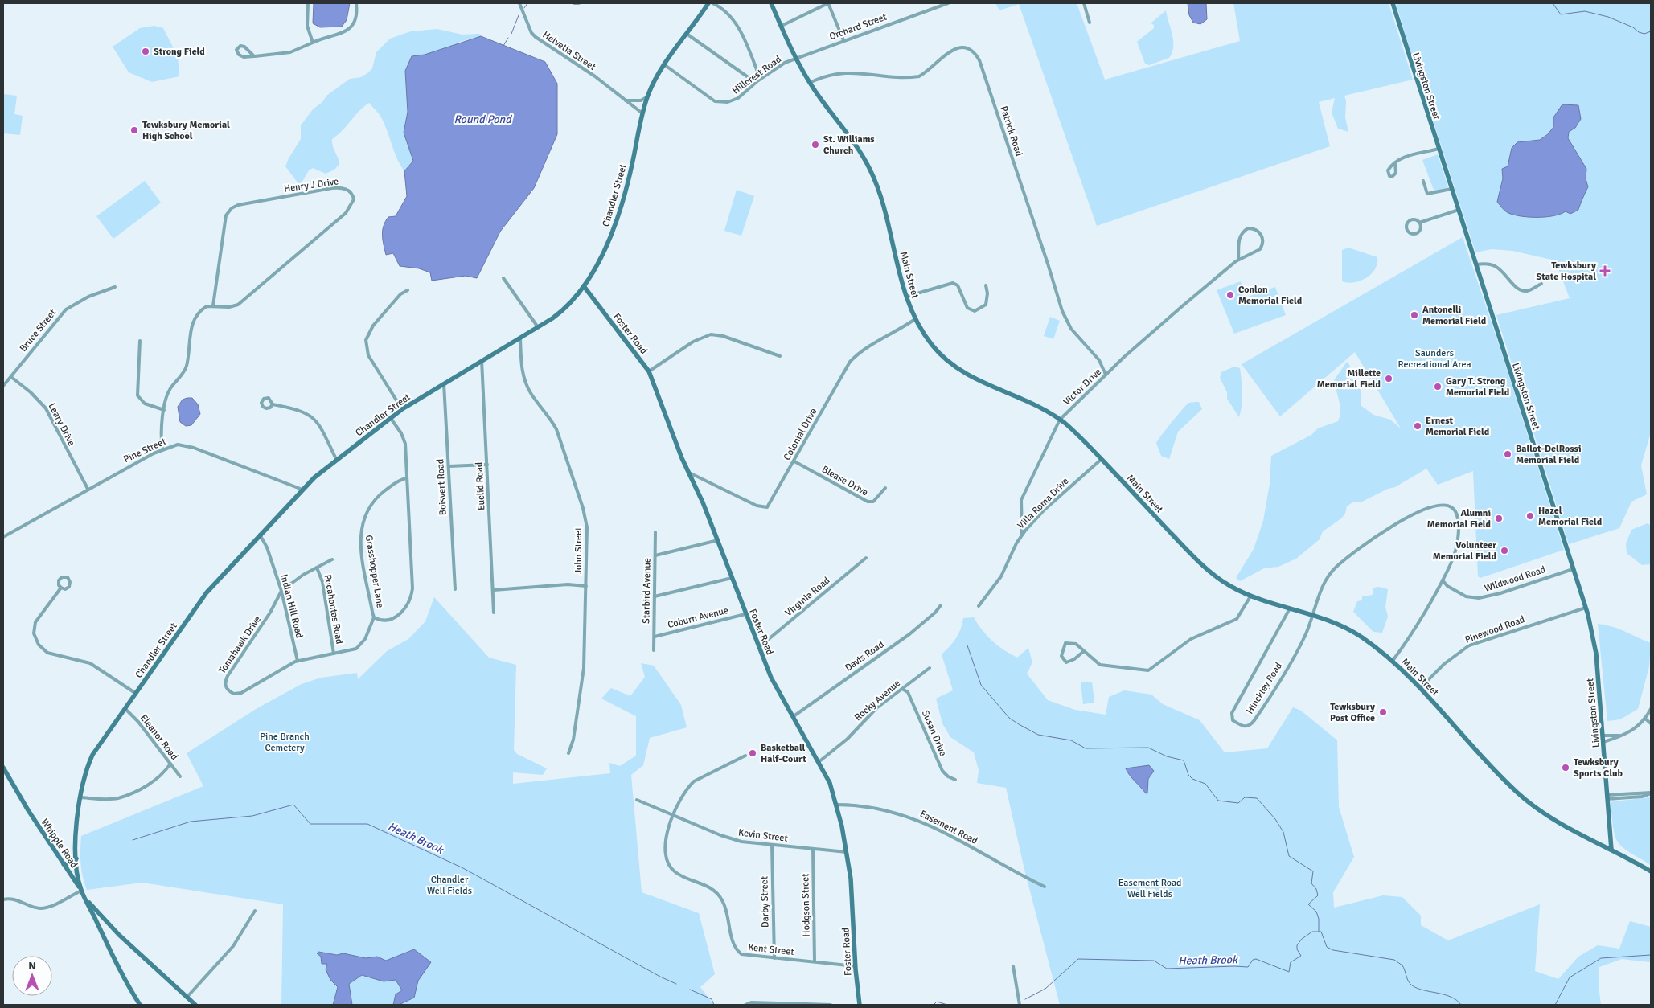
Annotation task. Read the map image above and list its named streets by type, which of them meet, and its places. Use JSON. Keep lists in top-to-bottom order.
{
  "streets": {
    "main road": [
      "Livingston Street",
      "Chandler Street",
      "Main Street",
      "Foster Road",
      "Whipple Road"
    ],
    "street": [
      "Orchard Street",
      "Helvetia Street",
      "Hillcrest Road",
      "Patrick Road",
      "Henry J Drive",
      "Bruce Street",
      "Victor Drive",
      "Leary Drive",
      "Colonial Drive",
      "Pine Street",
      "Blease Drive",
      "Euclid Road",
      "Boisvert Road",
      "Villa Roma Drive",
      "John Street",
      "Grasshopper Lane",
      "Wildwood Road",
      "Starbird Avenue",
      "Virginia Road",
      "Indian Hill Road",
      "Pocahontas Road",
      "Coburn Avenue",
      "Pinewood Road",
      "Tomahawk Drive",
      "Davis Road",
      "Hinckley Road",
      "Rocky Avenue",
      "Susan Drive",
      "Eleanor Road",
      "Easement Road",
      "Kevin Street",
      "Darby Street",
      "Hodgson Street",
      "Kent Street"
    ]
  },
  "crossings": [
    ["Orchard Street", "Hillcrest Road"],
    ["Orchard Street", "Main Street"],
    ["Helvetia Street", "Chandler Street"],
    ["Hillcrest Road", "Chandler Street"],
    ["Hillcrest Road", "Main Street"],
    ["Livingston Street", "Main Street"],
    ["Livingston Street", "Wildwood Road"],
    ["Livingston Street", "Pinewood Road"],
    ["Patrick Road", "Main Street"],
    ["Patrick Road", "Victor Drive"],
    ["Chandler Street", "Foster Road"],
    ["Chandler Street", "Pine Street"],
    ["Chandler Street", "Euclid Road"],
    ["Chandler Street", "Boisvert Road"],
    ["Chandler Street", "John Street"],
    ["Chandler Street", "Grasshopper Lane"],
    ["Chandler Street", "Indian Hill Road"],
    ["Chandler Street", "Eleanor Road"],
    ["Chandler Street", "Whipple Road"],
    ["Main Street", "Victor Drive"],
    ["Main Street", "Colonial Drive"],
    ["Main Street", "Villa Roma Drive"],
    ["Main Street", "Pinewood Road"],
    ["Main Street", "Hinckley Road"],
    ["Bruce Street", "Leary Drive"],
    ["Foster Road", "Colonial Drive"],
    ["Foster Road", "Virginia Road"],
    ["Foster Road", "Coburn Avenue"],
    ["Foster Road", "Davis Road"],
    ["Foster Road", "Rocky Avenue"],
    ["Foster Road", "Easement Road"],
    ["Foster Road", "Kevin Street"],
    ["Foster Road", "Kent Street"],
    ["Victor Drive", "Villa Roma Drive"],
    ["Leary Drive", "Pine Street"],
    ["Colonial Drive", "Blease Drive"],
    ["Grasshopper Lane", "Tomahawk Drive"],
    ["Starbird Avenue", "Coburn Avenue"],
    ["Indian Hill Road", "Tomahawk Drive"],
    ["Pocahontas Road", "Tomahawk Drive"],
    ["Rocky Avenue", "Susan Drive"],
    ["Kevin Street", "Darby Street"],
    ["Kevin Street", "Hodgson Street"],
    ["Kevin Street", "Kent Street"],
    ["Darby Street", "Kent Street"],
    ["Hodgson Street", "Kent Street"]
  ],
  "water": ["Round Pond", "Heath Brook"],
  "parks": [
    "Saunders Recreational Area",
    "Pine Branch Cemetery",
    "Chandler Well Fields",
    "Easement Road Well Fields"
  ],
  "places": {
    "other": [
      "Strong Field",
      "Tewksbury Memorial High School",
      "St. Williams Church",
      "Conlon Memorial Field",
      "Antonelli Memorial Field",
      "Millette Memorial Field",
      "Gary T. Strong Memorial Field",
      "Ernest Memorial Field",
      "Ballot-DelRossi Memorial Field",
      "Hazel Memorial Field",
      "Alumni Memorial Field",
      "Volunteer Memorial Field",
      "Tewksbury Post Office",
      "Basketball Half-Court",
      "Tewksbury Sports Club"
    ],
    "health": ["Tewksbury State Hospital"]
  },
  "north": "top"
}
